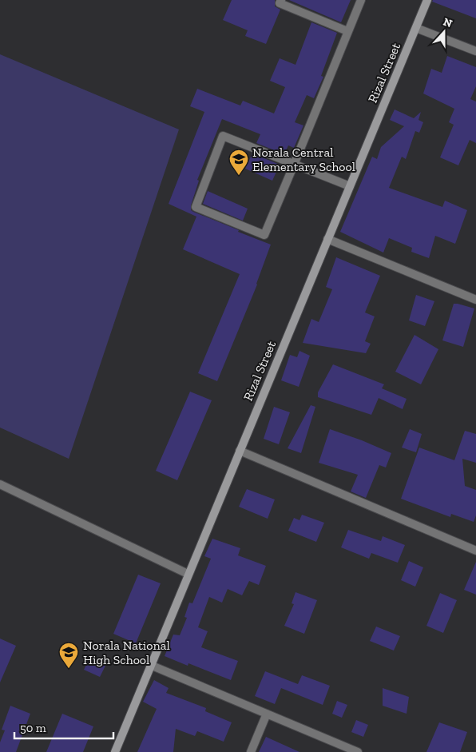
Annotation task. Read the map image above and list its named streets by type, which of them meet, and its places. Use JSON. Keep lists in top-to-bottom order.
{
  "streets": {
    "main road": ["Rizal Street"]
  },
  "places": {
    "school or university": ["Norala Central Elementary School", "Norala National High School"]
  },
  "scale_bar": "50 m",
  "north": "top"
}
